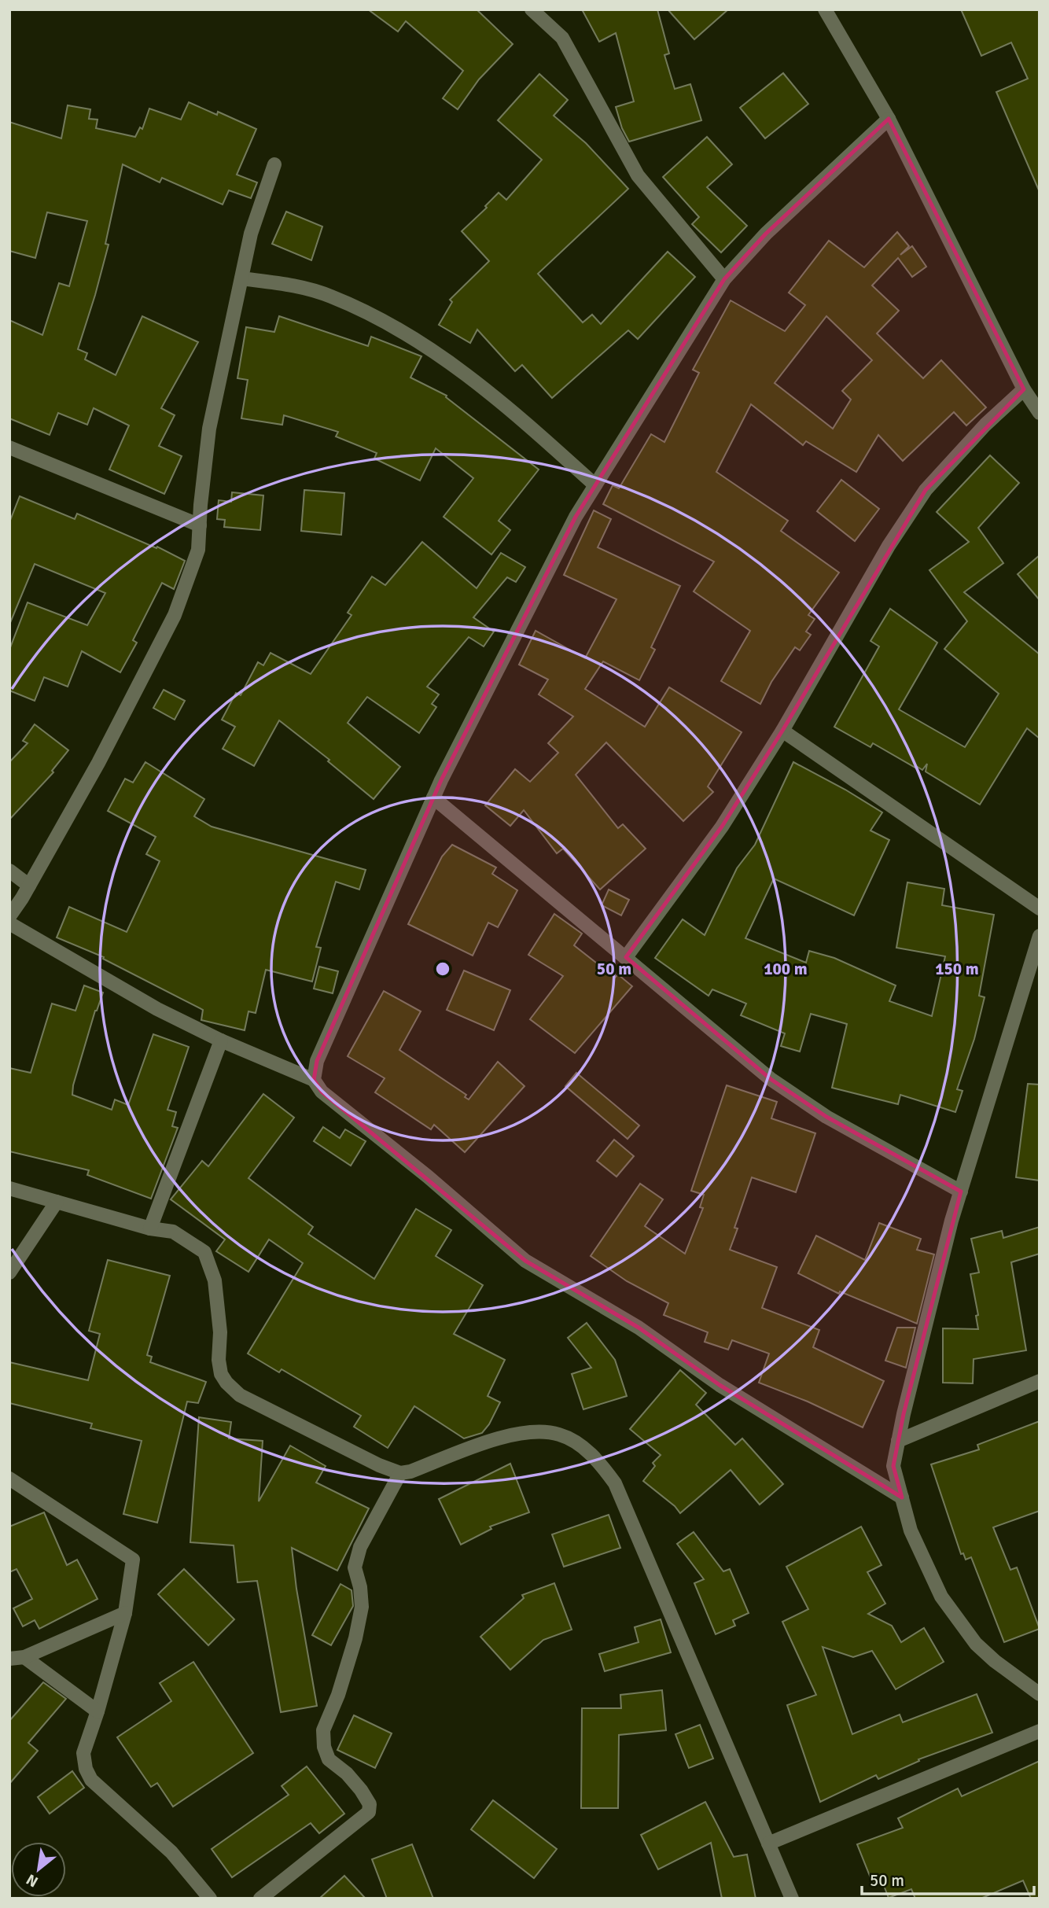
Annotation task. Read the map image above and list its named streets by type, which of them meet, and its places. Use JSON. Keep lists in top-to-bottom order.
{
  "scale_bar": "50 m",
  "north": "bottom left",
  "rings": ["50 m", "100 m", "150 m"]
}
